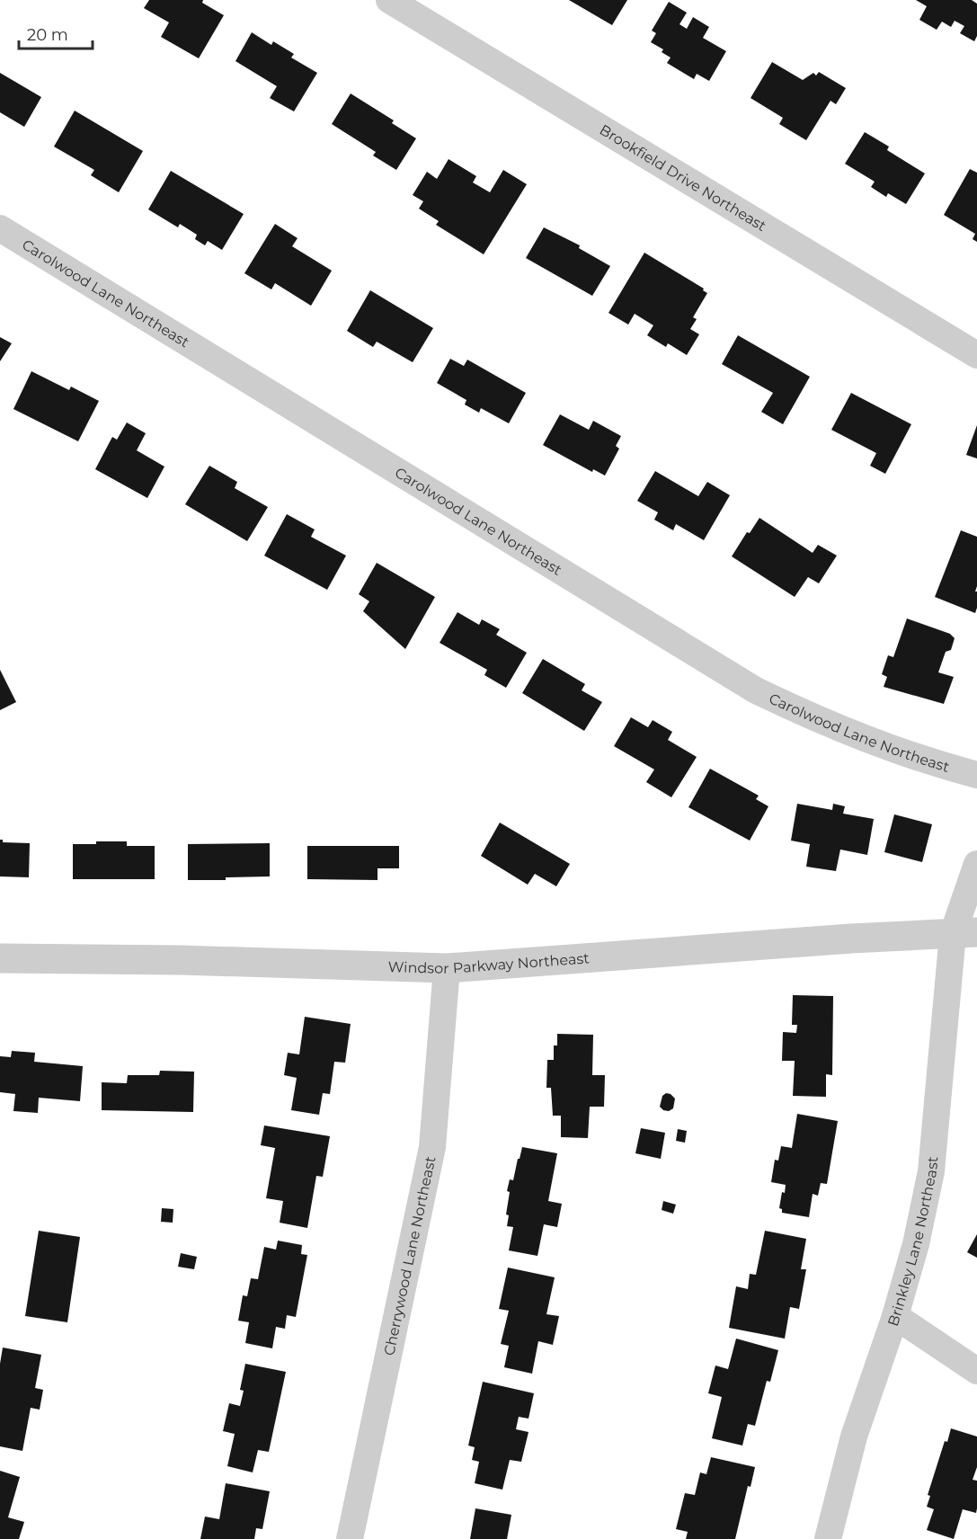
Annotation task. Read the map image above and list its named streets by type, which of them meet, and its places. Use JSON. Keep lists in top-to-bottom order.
{
  "streets": {
    "street": [
      "Brookfield Drive Northeast",
      "Carolwood Lane Northeast",
      "Windsor Parkway Northeast",
      "Brinkley Lane Northeast",
      "Cherrywood Lane Northeast"
    ]
  },
  "crossings": [
    ["Windsor Parkway Northeast", "Brinkley Lane Northeast"],
    ["Windsor Parkway Northeast", "Cherrywood Lane Northeast"]
  ],
  "scale_bar": "20 m"
}
